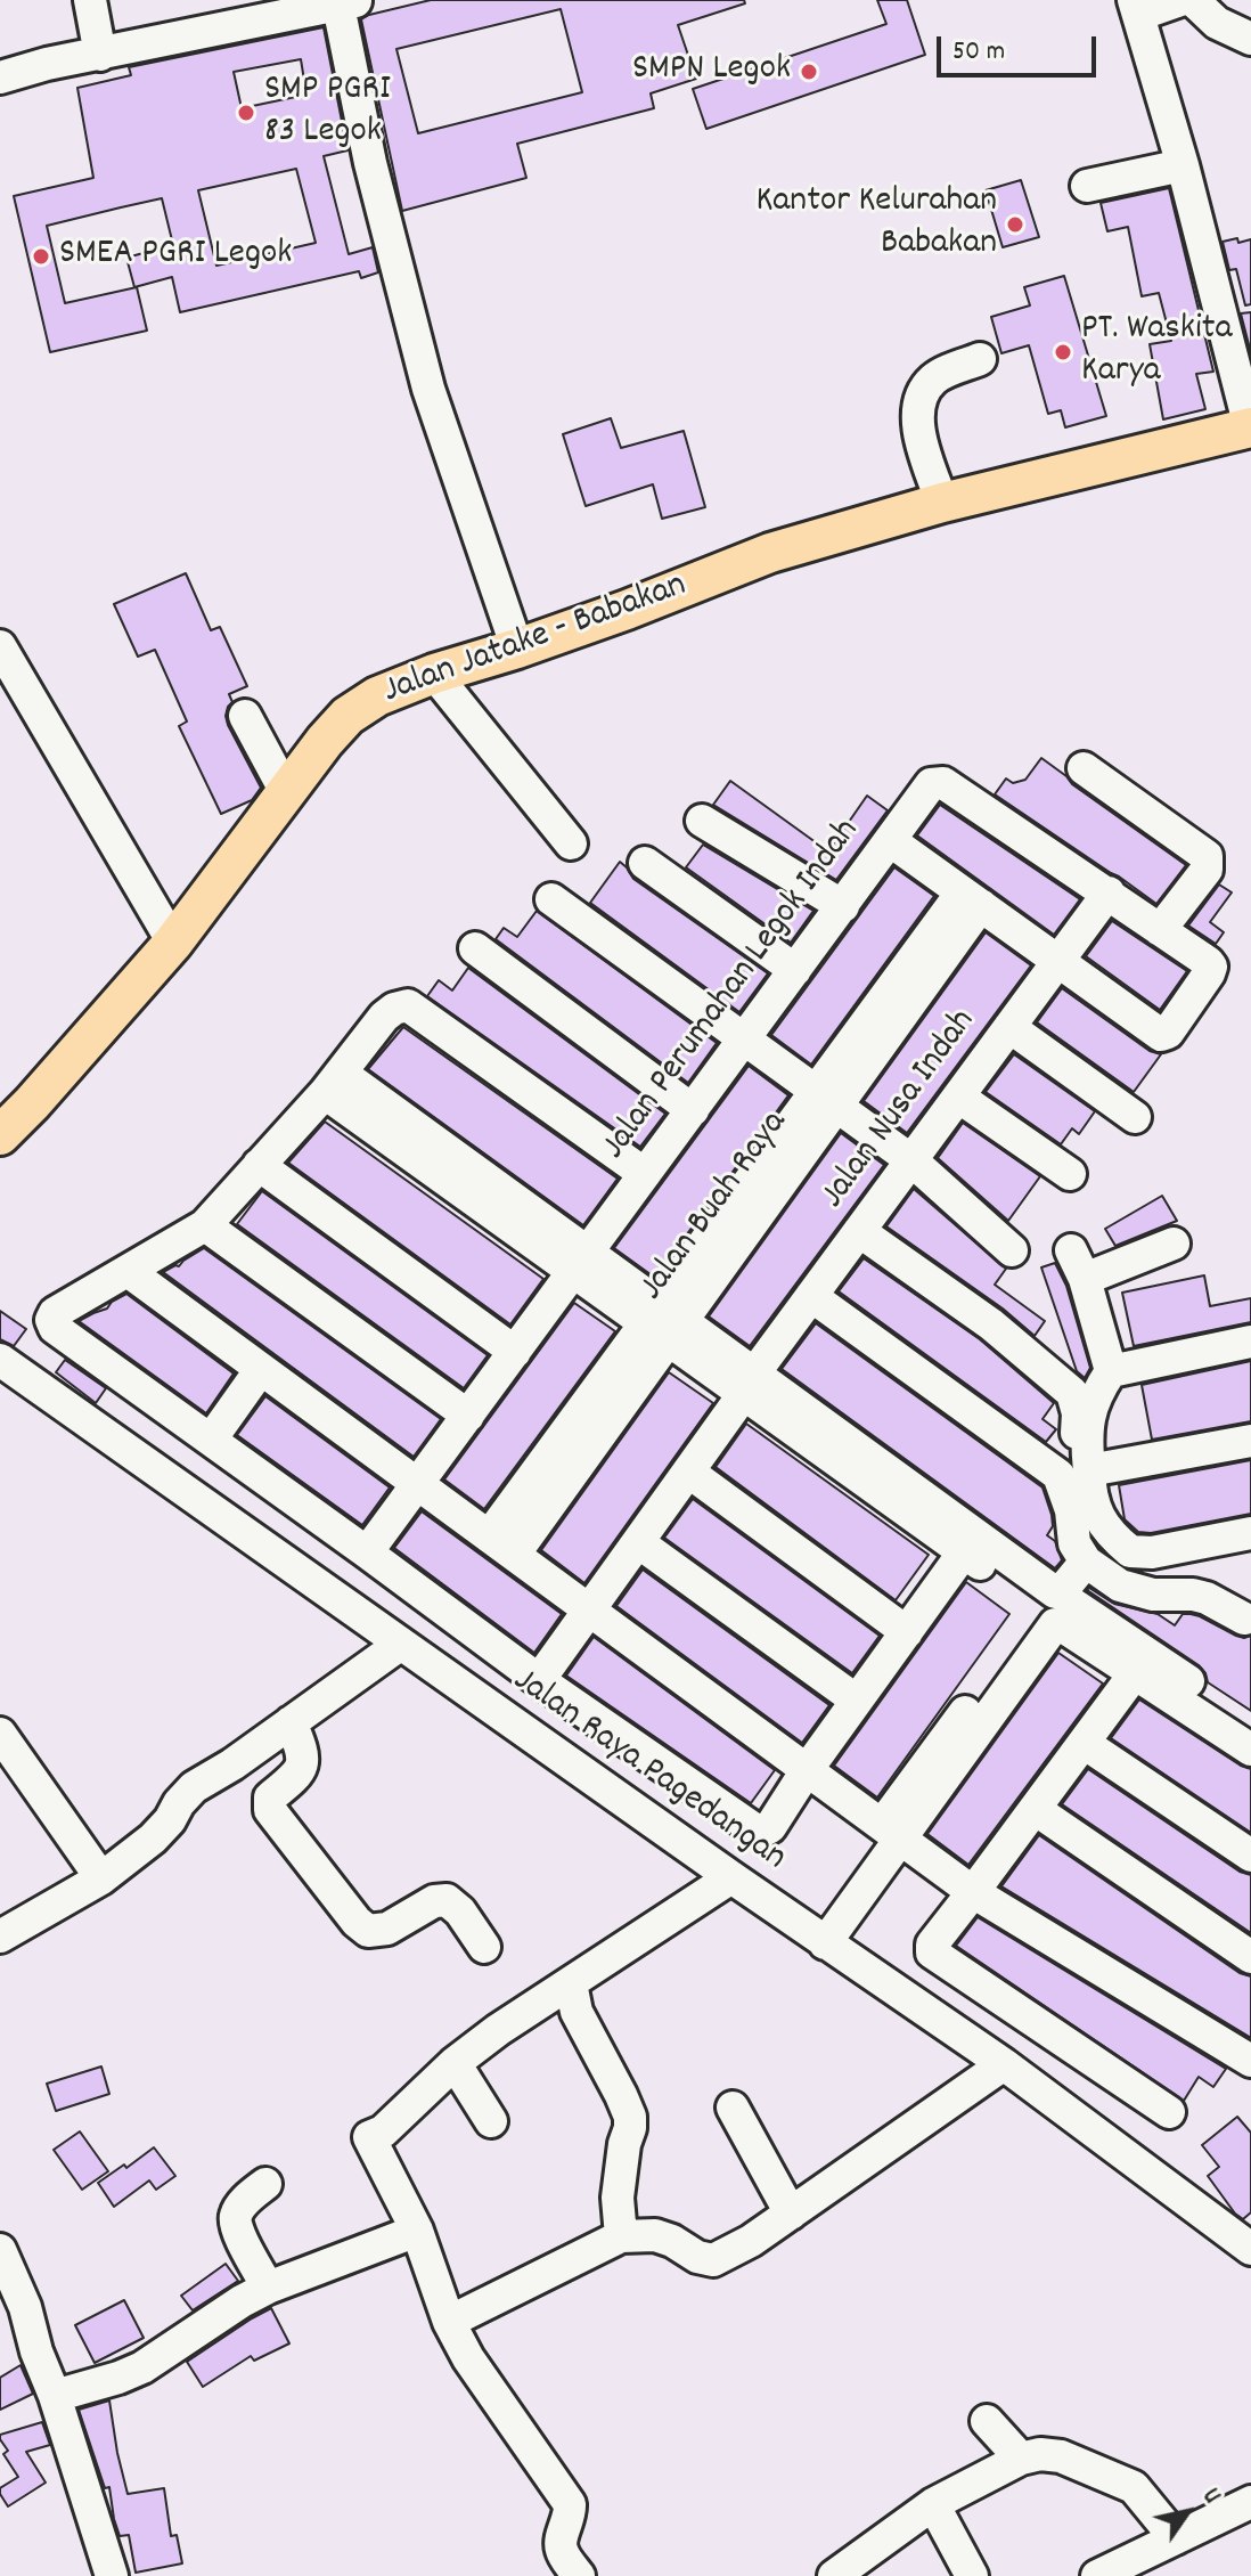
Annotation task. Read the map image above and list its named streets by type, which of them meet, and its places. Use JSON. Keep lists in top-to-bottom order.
{
  "streets": {
    "main road": ["Jalan Jatake - Babakan"],
    "street": [
      "Jalan Perumahan Legok Indah",
      "Jalan Nusa Indah",
      "Jalan Buah Raya",
      "Jalan Raya Pagedangan"
    ]
  },
  "crossings": [
    ["Jalan Perumahan Legok Indah", "Jalan Nusa Indah"]
  ],
  "places": [
    "SMPN Legok",
    "SMP PGRI 83 Legok",
    "Kantor Kelurahan Babakan",
    "SMEA PGRI Legok",
    "PT. Waskita Karya"
  ],
  "scale_bar": "50 m",
  "north": "top right"
}
